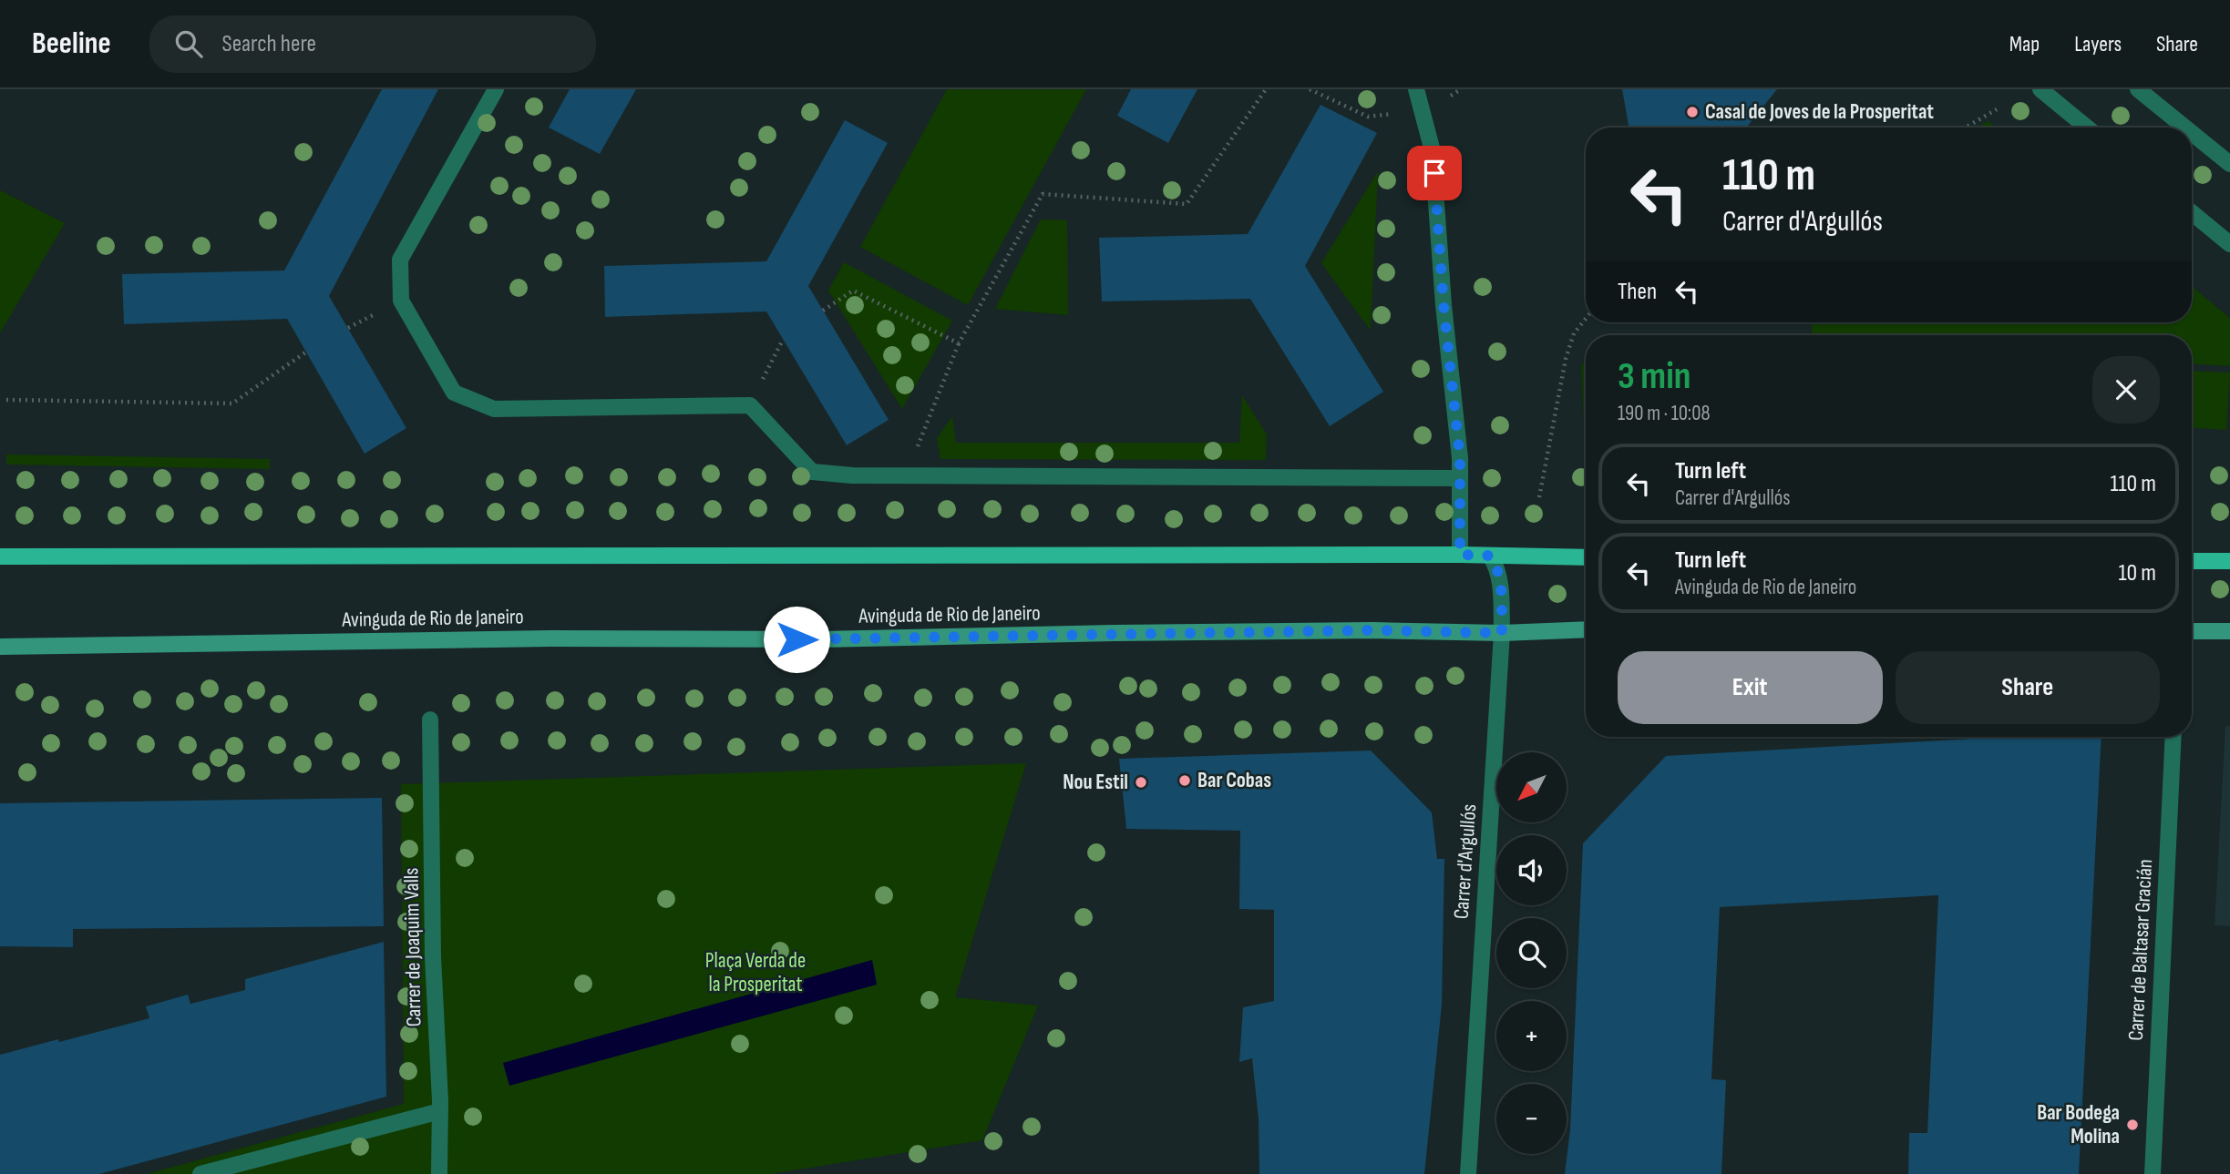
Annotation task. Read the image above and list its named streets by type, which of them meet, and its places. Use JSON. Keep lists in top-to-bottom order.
{
  "streets": {
    "main road": ["Avinguda de Rio de Janeiro"],
    "street": ["Carrer d'Argullós", "Carrer de Joaquim Valls", "Carrer de Baltasar Gracián"]
  },
  "crossings": [
    ["Avinguda de Rio de Janeiro", "Carrer d'Argullós"]
  ],
  "parks": ["Plaça Verda de la Prosperitat"],
  "places": [
    "Casal de Joves de la Prosperitat",
    "Bar Cobas",
    "Nou Estil",
    "Bar Bodega Molina"
  ],
  "north": "bottom left",
  "page": {
    "header": "Beeline",
    "search": "Search here",
    "nav": ["Map", "Layers", "Share"],
    "turn": ["110 m", "Carrer d'Argullós"],
    "then": "Then",
    "heading": ["3 min", "190 m · 10:08"],
    "list": [
      {
        "name": "Turn left",
        "note": "Carrer d'Argullós",
        "value": "110 m"
      },
      {
        "name": "Turn left",
        "note": "Avinguda de Rio de Janeiro",
        "value": "10 m"
      }
    ],
    "buttons": ["Exit", "Share"],
    "map_buttons": ["+", "−"]
  }
}
